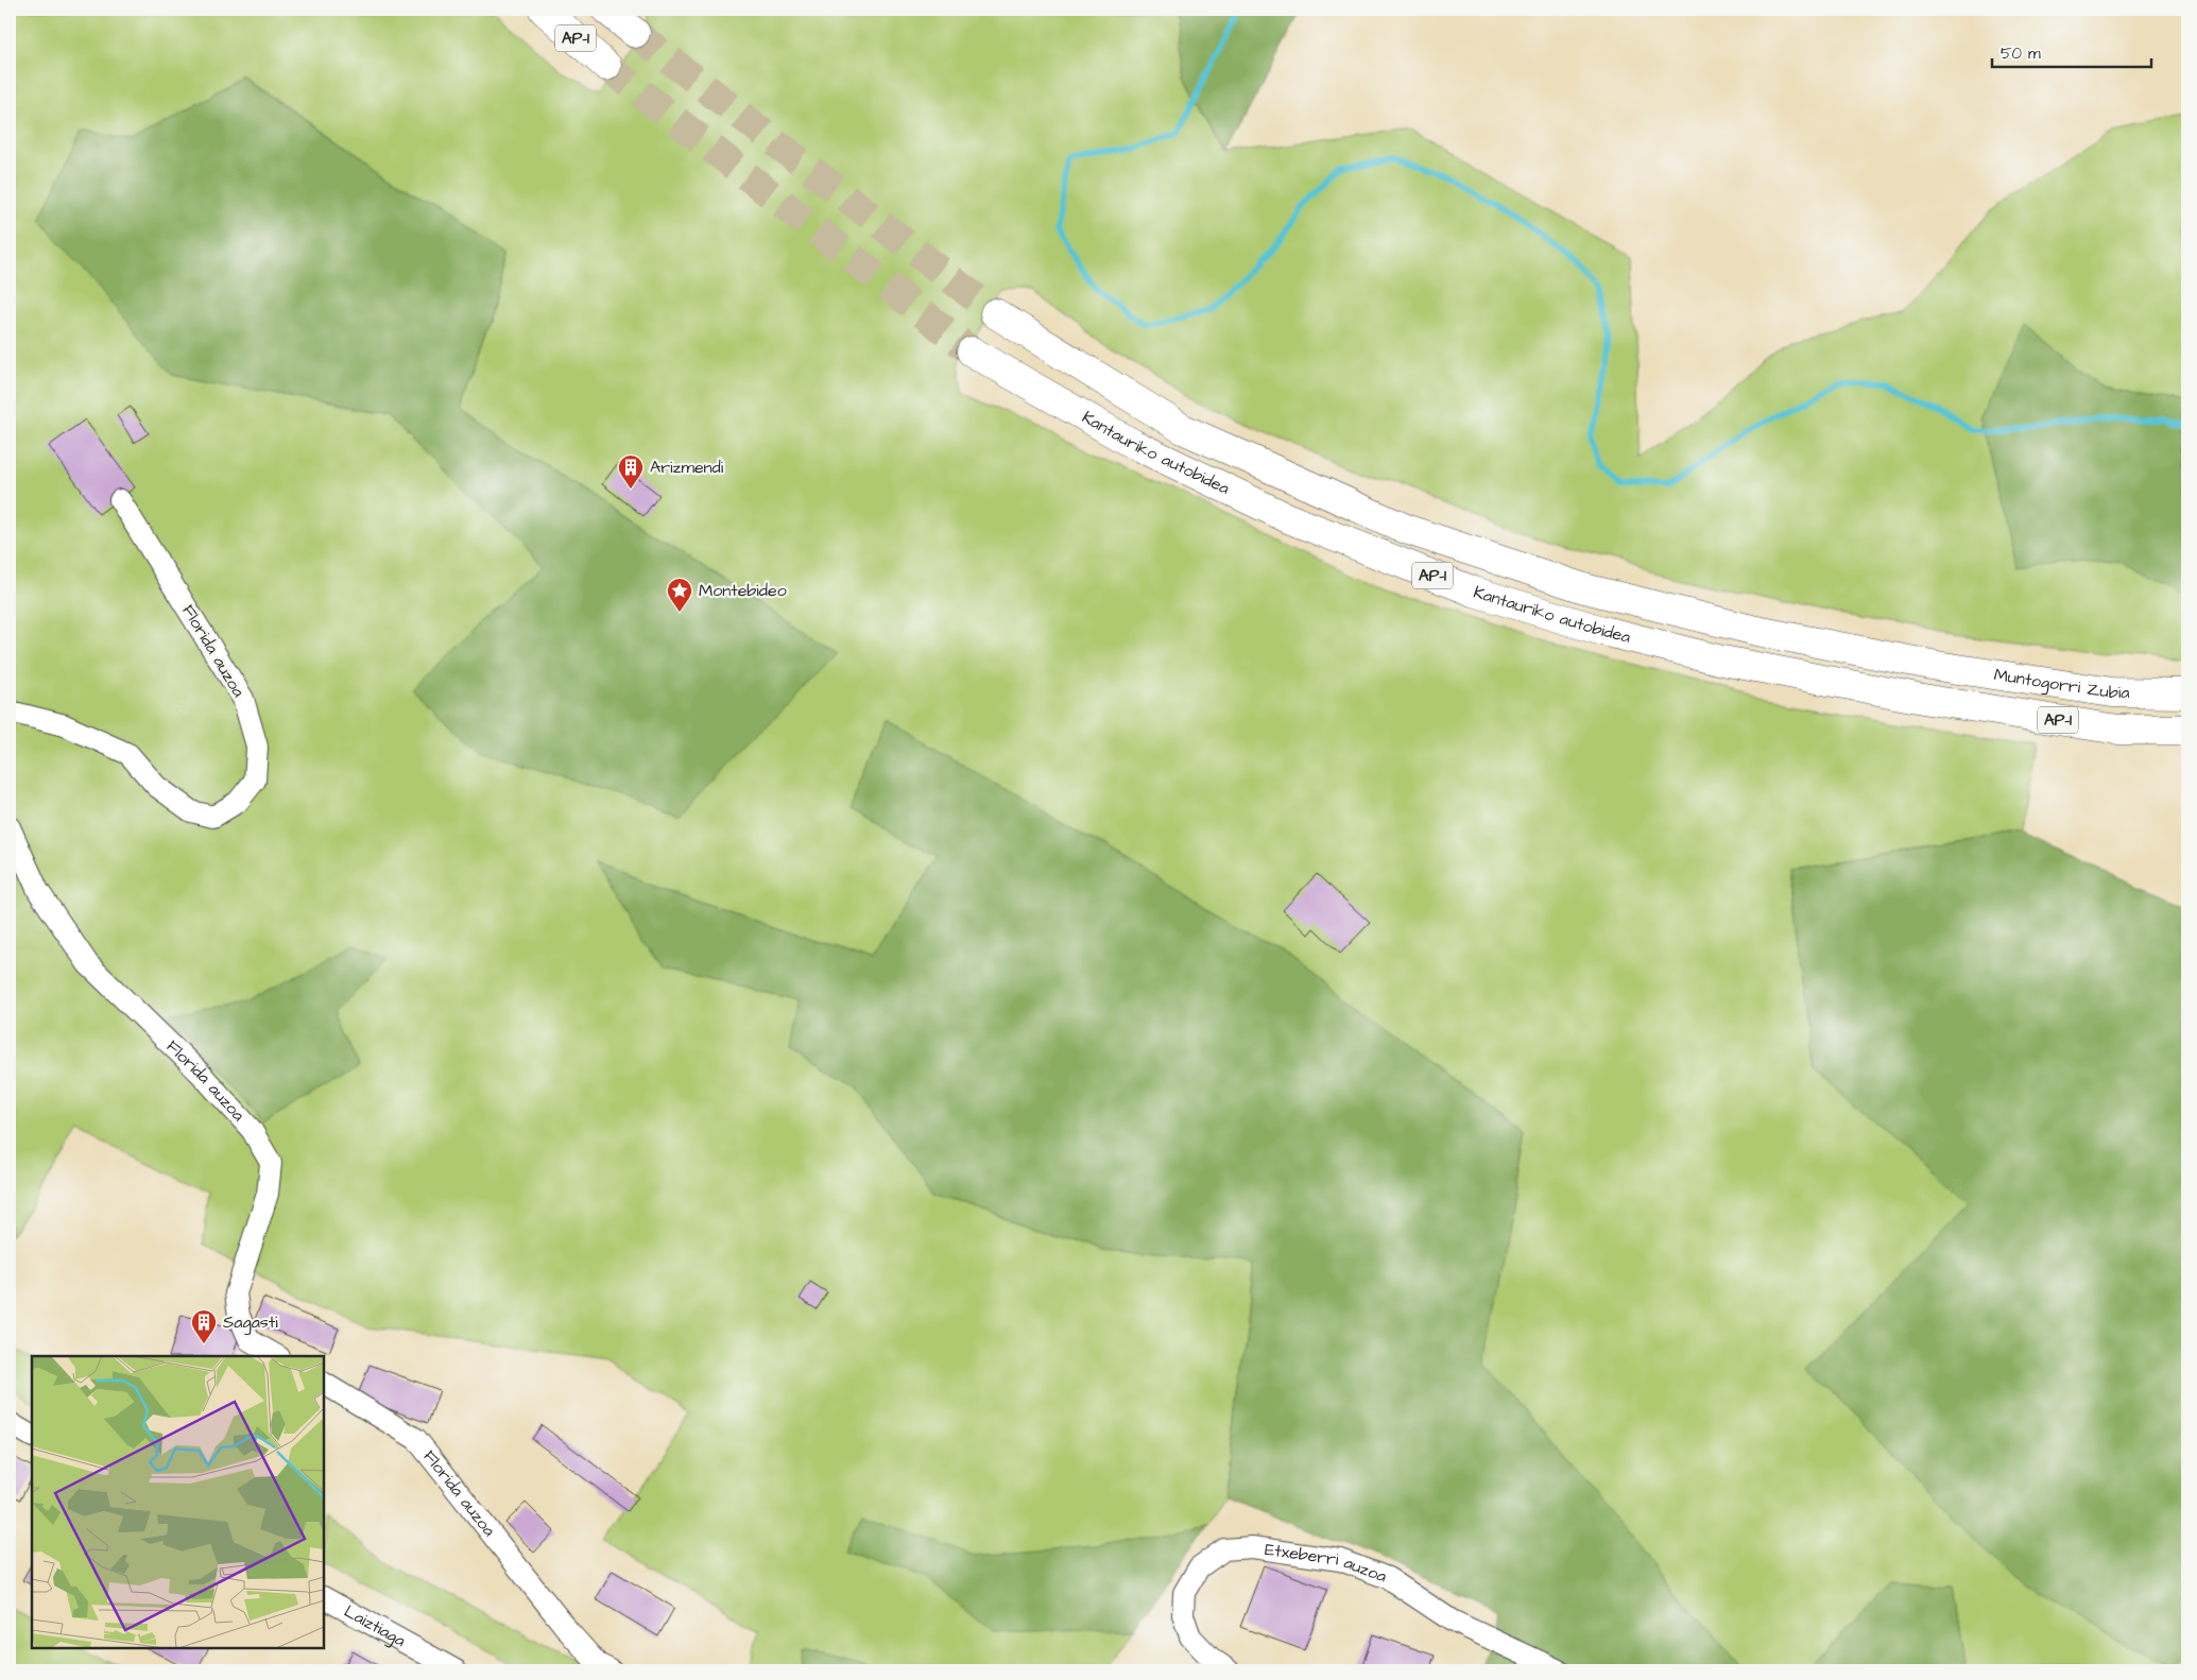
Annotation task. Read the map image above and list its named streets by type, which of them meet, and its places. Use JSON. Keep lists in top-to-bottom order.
{
  "streets": {
    "highway": ["AP-1", "Kantauriko autobidea", "Muntogorri Zubia"],
    "street": ["Florida auzoa", "Etxeberri auzoa", "Laiztiaga"]
  },
  "crossings": [
    ["Kantauriko autobidea", "Muntogorri Zubia"]
  ],
  "places": {
    "building": ["Arizmendi", "Sagasti"],
    "place": ["Montebideo"]
  },
  "scale_bar": "50 m"
}
